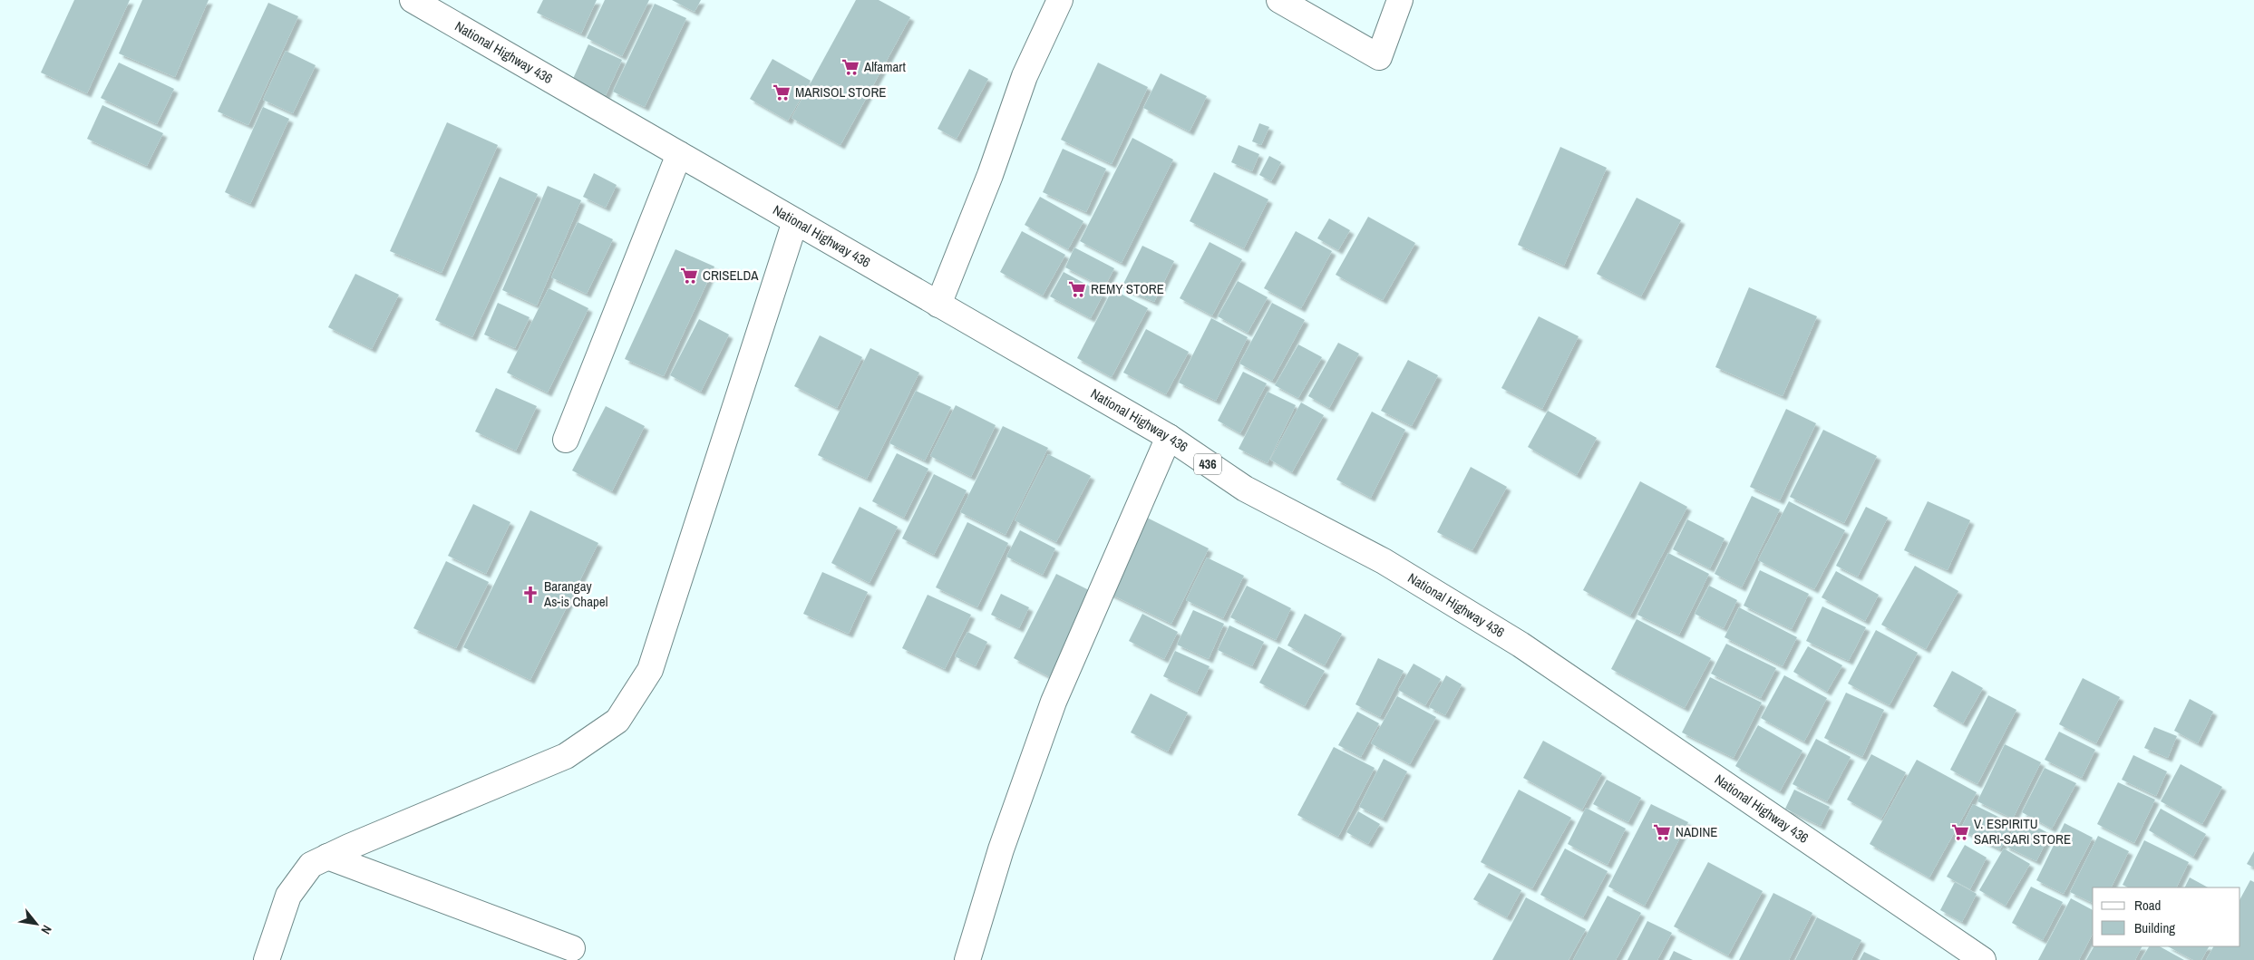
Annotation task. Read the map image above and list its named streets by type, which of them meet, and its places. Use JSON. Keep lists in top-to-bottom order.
{
  "streets": {
    "street": ["National Highway 436", "436"]
  },
  "places": {
    "supermarket": [
      "Alfamart",
      "MARISOL STORE",
      "CRISELDA",
      "REMY STORE",
      "NADINE",
      "V. ESPIRITU SARI-SARI STORE"
    ],
    "church": ["Barangay As-is Chapel"]
  },
  "legend": ["Road", "Building"],
  "north": "bottom right"
}
